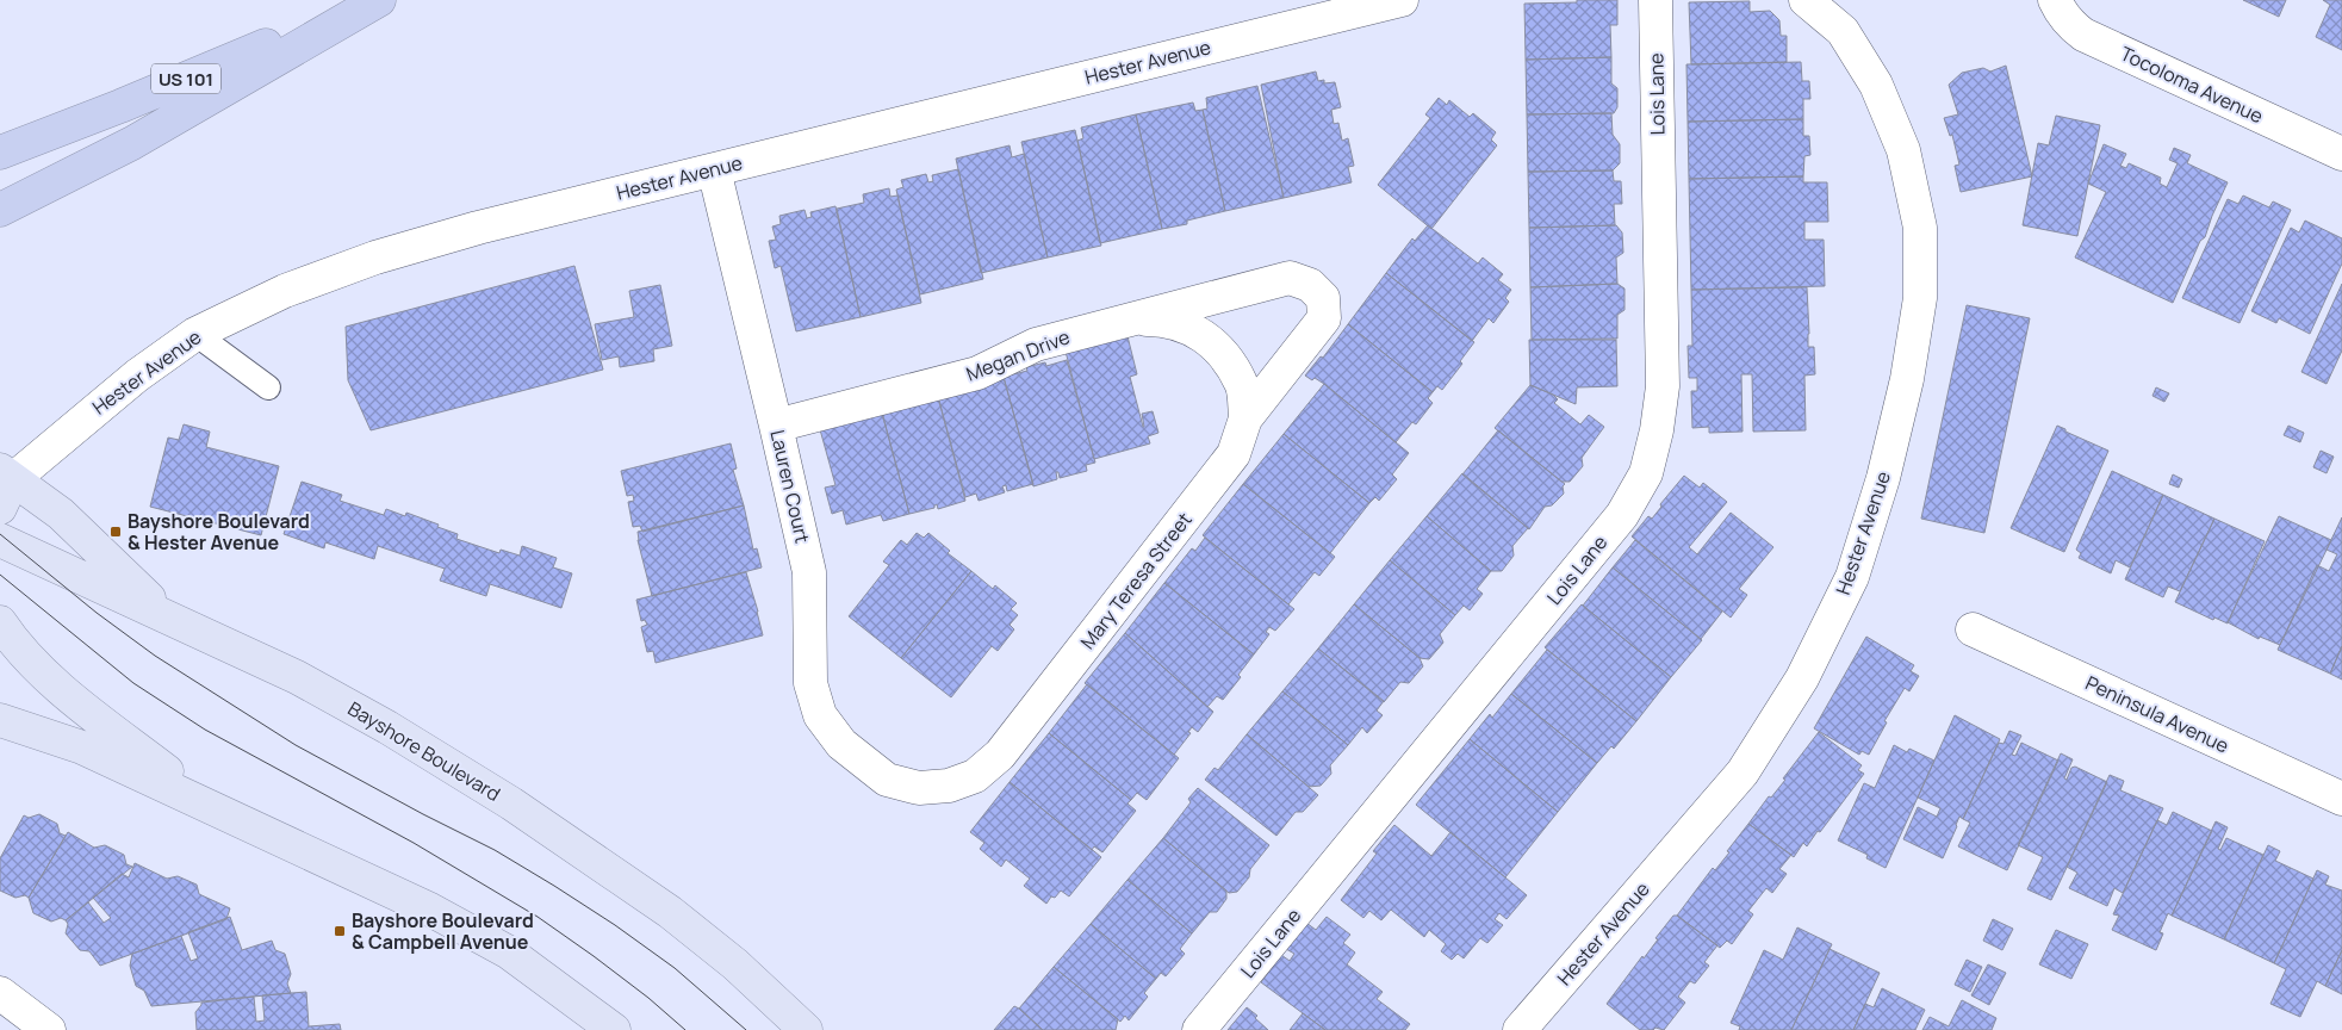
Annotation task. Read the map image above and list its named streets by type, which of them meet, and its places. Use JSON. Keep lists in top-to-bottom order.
{
  "streets": {
    "highway": ["US 101"],
    "main road": ["Bayshore Boulevard"],
    "street": [
      "Hester Avenue",
      "Tocoloma Avenue",
      "Lois Lane",
      "Megan Drive",
      "Lauren Court",
      "Mary Teresa Street",
      "Peninsula Avenue"
    ]
  },
  "crossings": [
    ["Hester Avenue", "Lauren Court"],
    ["Megan Drive", "Lauren Court"],
    ["Megan Drive", "Mary Teresa Street"],
    ["Lauren Court", "Mary Teresa Street"]
  ],
  "places": {
    "transit": ["Bayshore Boulevard & Hester Avenue", "Bayshore Boulevard & Campbell Avenue"]
  }
}
